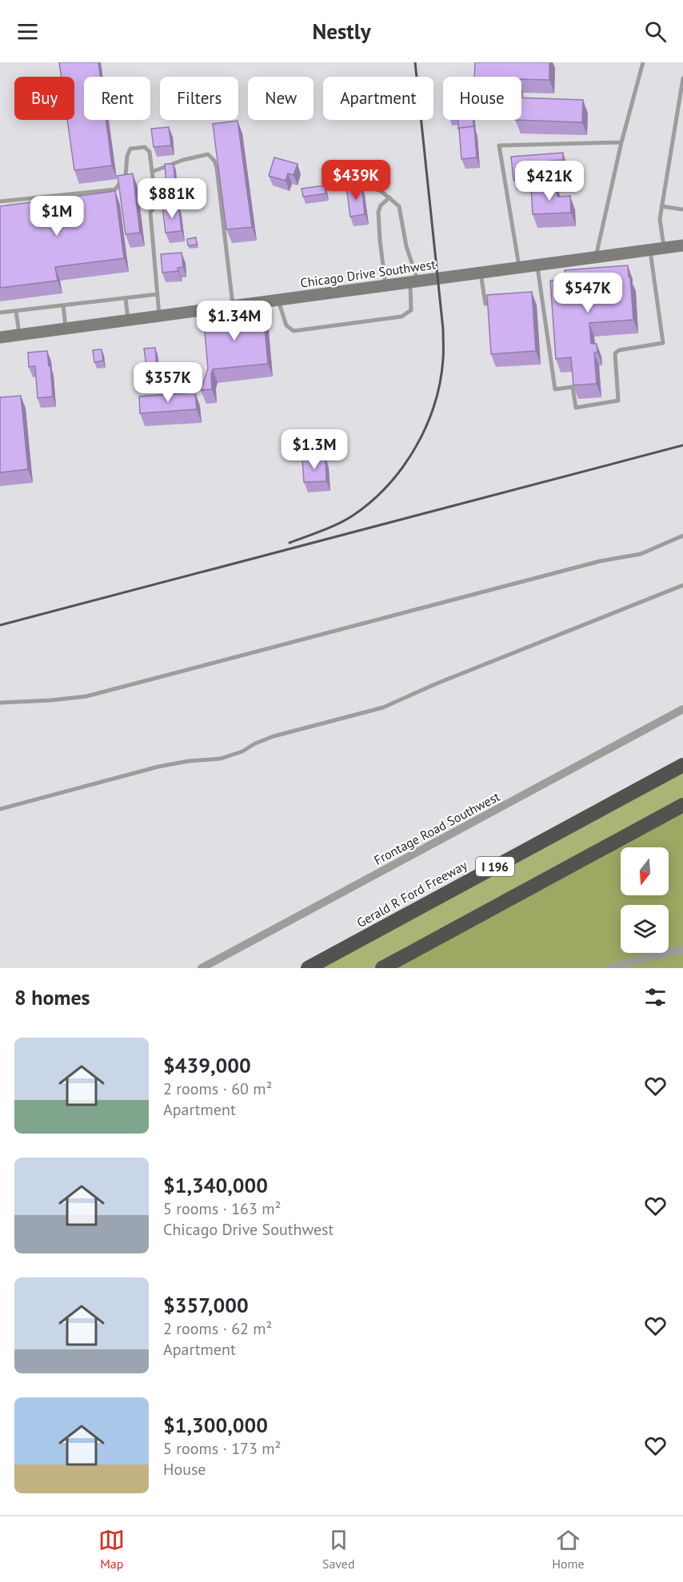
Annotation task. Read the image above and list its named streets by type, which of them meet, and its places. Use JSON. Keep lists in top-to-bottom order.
{
  "streets": {
    "highway": ["I 196", "Gerald R Ford Freeway"],
    "main road": ["Chicago Drive Southwest"],
    "street": ["Frontage Road Southwest"]
  },
  "north": "bottom",
  "page": {
    "header": "Nestly",
    "chip": [
      "Buy",
      "Rent",
      "Filters",
      "New",
      "Apartment",
      "House"
    ],
    "price": [
      "$439K",
      "$421K",
      "$881K",
      "$1M",
      "$547K",
      "$1.34M",
      "$357K",
      "$1.3M"
    ],
    "heading": "8 homes",
    "list": [
      {
        "name": "$439,000",
        "note": "2 rooms · 60 m² · Apartment"
      },
      {
        "name": "$1,340,000",
        "note": "5 rooms · 163 m² · Chicago Drive Southwest"
      },
      {
        "name": "$357,000",
        "note": "2 rooms · 62 m² · Apartment"
      },
      {
        "name": "$1,300,000",
        "note": "5 rooms · 173 m² · House"
      }
    ],
    "tabs": ["Map", "Saved", "Home"]
  }
}
